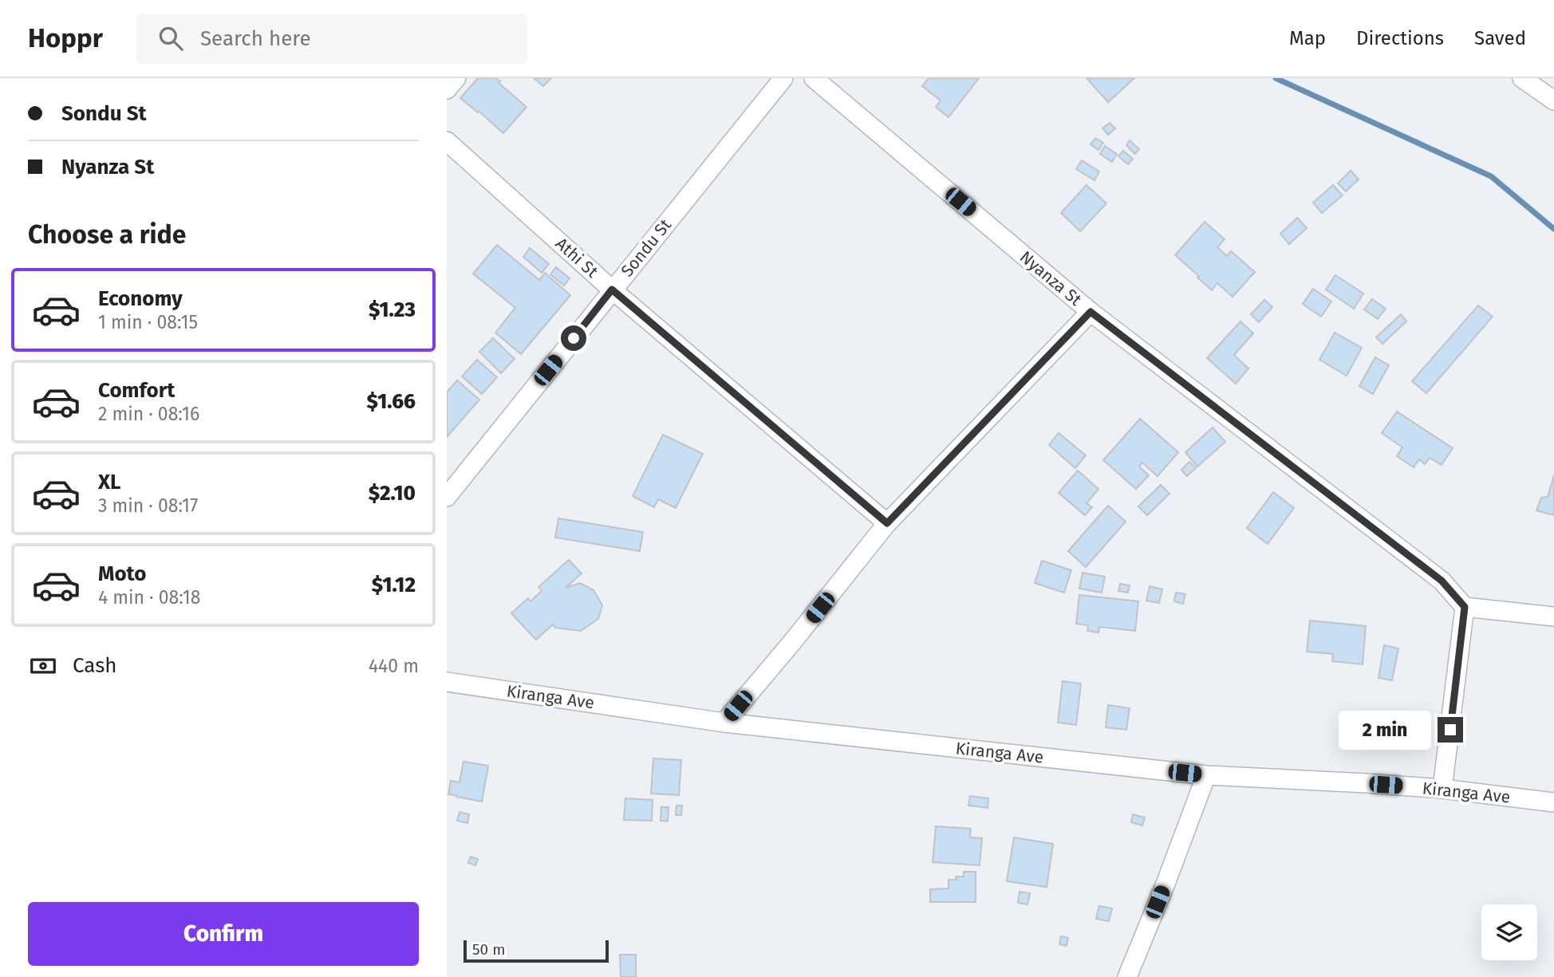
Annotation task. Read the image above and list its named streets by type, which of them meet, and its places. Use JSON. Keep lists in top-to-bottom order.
{
  "streets": {
    "street": [
      "Sondu St",
      "Athi St",
      "Nyanza St",
      "Kiranga Ave"
    ]
  },
  "crossings": [
    ["Sondu St", "Athi St"]
  ],
  "scale_bar": "50 m",
  "page": {
    "header": "Hoppr",
    "search": "Search here",
    "nav": ["Map", "Directions", "Saved"],
    "banner": ["Sondu St", "Nyanza St"],
    "heading": "Choose a ride",
    "list": [
      {
        "name": "Economy",
        "note": "1 min · 08:15",
        "value": "$1.23"
      },
      {
        "name": "Comfort",
        "note": "2 min · 08:16",
        "value": "$1.66"
      },
      {
        "name": "XL",
        "note": "3 min · 08:17",
        "value": "$2.10"
      },
      {
        "name": "Moto",
        "note": "4 min · 08:18",
        "value": "$1.12"
      }
    ],
    "pay": ["Cash", "440 m"],
    "bubble": "2 min",
    "buttons": "Confirm",
    "scale": "50 m"
  }
}
